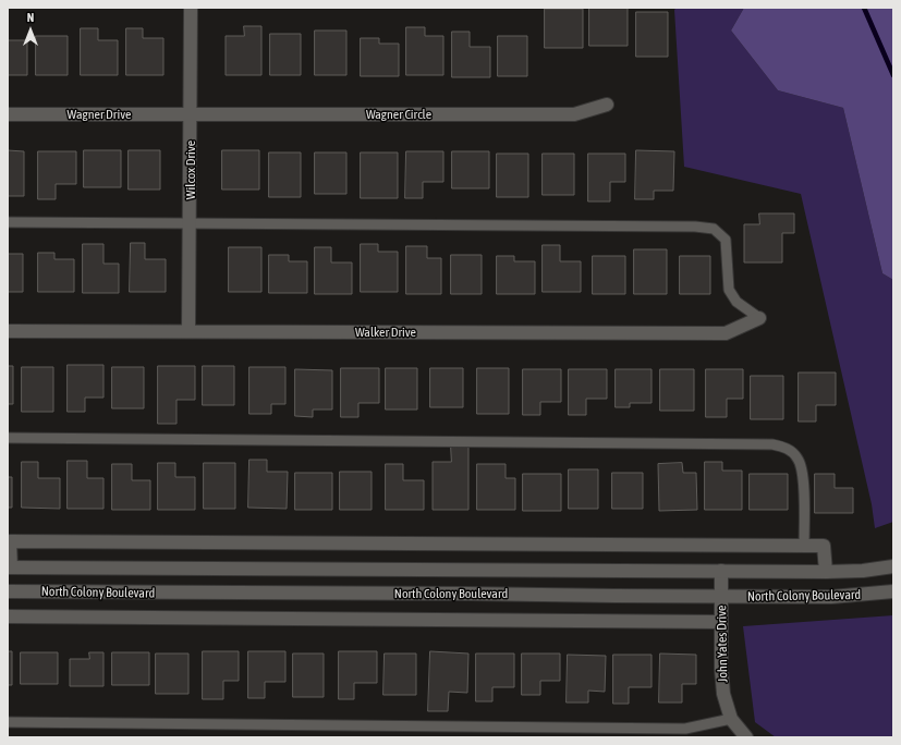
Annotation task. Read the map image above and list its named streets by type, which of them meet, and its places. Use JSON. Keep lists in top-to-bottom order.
{
  "streets": {
    "street": [
      "Wagner Drive",
      "Wagner Circle",
      "Wilcox Drive",
      "Walker Drive",
      "North Colony Boulevard",
      "John Yates Drive"
    ]
  },
  "crossings": [
    ["Wagner Drive", "Wagner Circle"],
    ["Wagner Drive", "Wilcox Drive"],
    ["Wagner Circle", "Wilcox Drive"],
    ["Wilcox Drive", "Walker Drive"],
    ["North Colony Boulevard", "John Yates Drive"]
  ],
  "north": "top"
}
